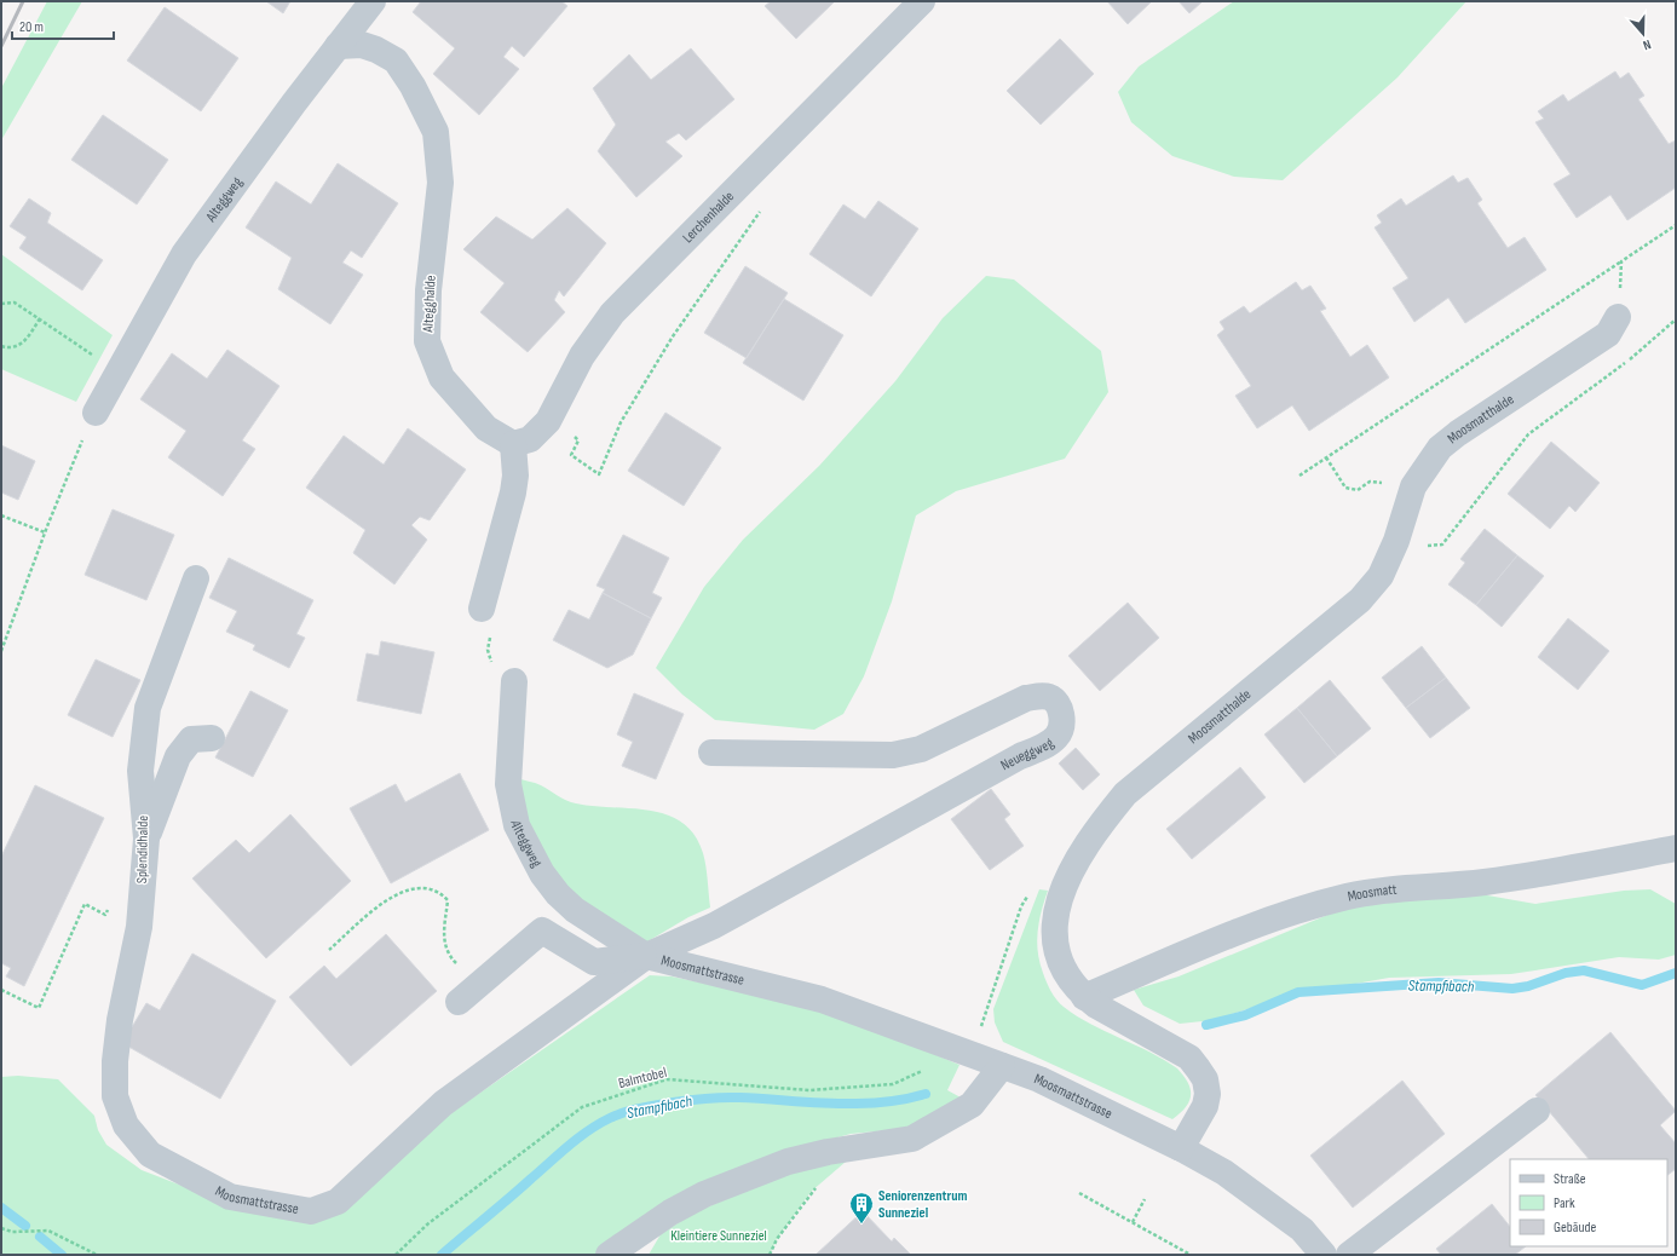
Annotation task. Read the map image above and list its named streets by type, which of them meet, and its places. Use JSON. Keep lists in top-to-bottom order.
{
  "streets": {
    "street": [
      "Alteggweg",
      "Lerchenhalde",
      "Altegghalde",
      "Moosmatthalde",
      "Neueggweg",
      "Splendidhalde",
      "Moosmatt",
      "Moosmattstrasse"
    ],
    "path": ["Balmtobel"]
  },
  "crossings": [
    ["Alteggweg", "Altegghalde"],
    ["Alteggweg", "Neueggweg"],
    ["Alteggweg", "Moosmattstrasse"],
    ["Lerchenhalde", "Altegghalde"],
    ["Moosmatthalde", "Moosmatt"],
    ["Moosmatthalde", "Moosmattstrasse"],
    ["Neueggweg", "Moosmattstrasse"],
    ["Splendidhalde", "Moosmattstrasse"],
    ["Moosmattstrasse", "Balmtobel"]
  ],
  "water": ["Stampfibach"],
  "parks": ["Kleintiere Sunneziel"],
  "places": {
    "building": ["Seniorenzentrum Sunneziel"]
  },
  "legend": ["Straße", "Park", "Gebäude"],
  "scale_bar": "20 m",
  "north": "bottom"
}
